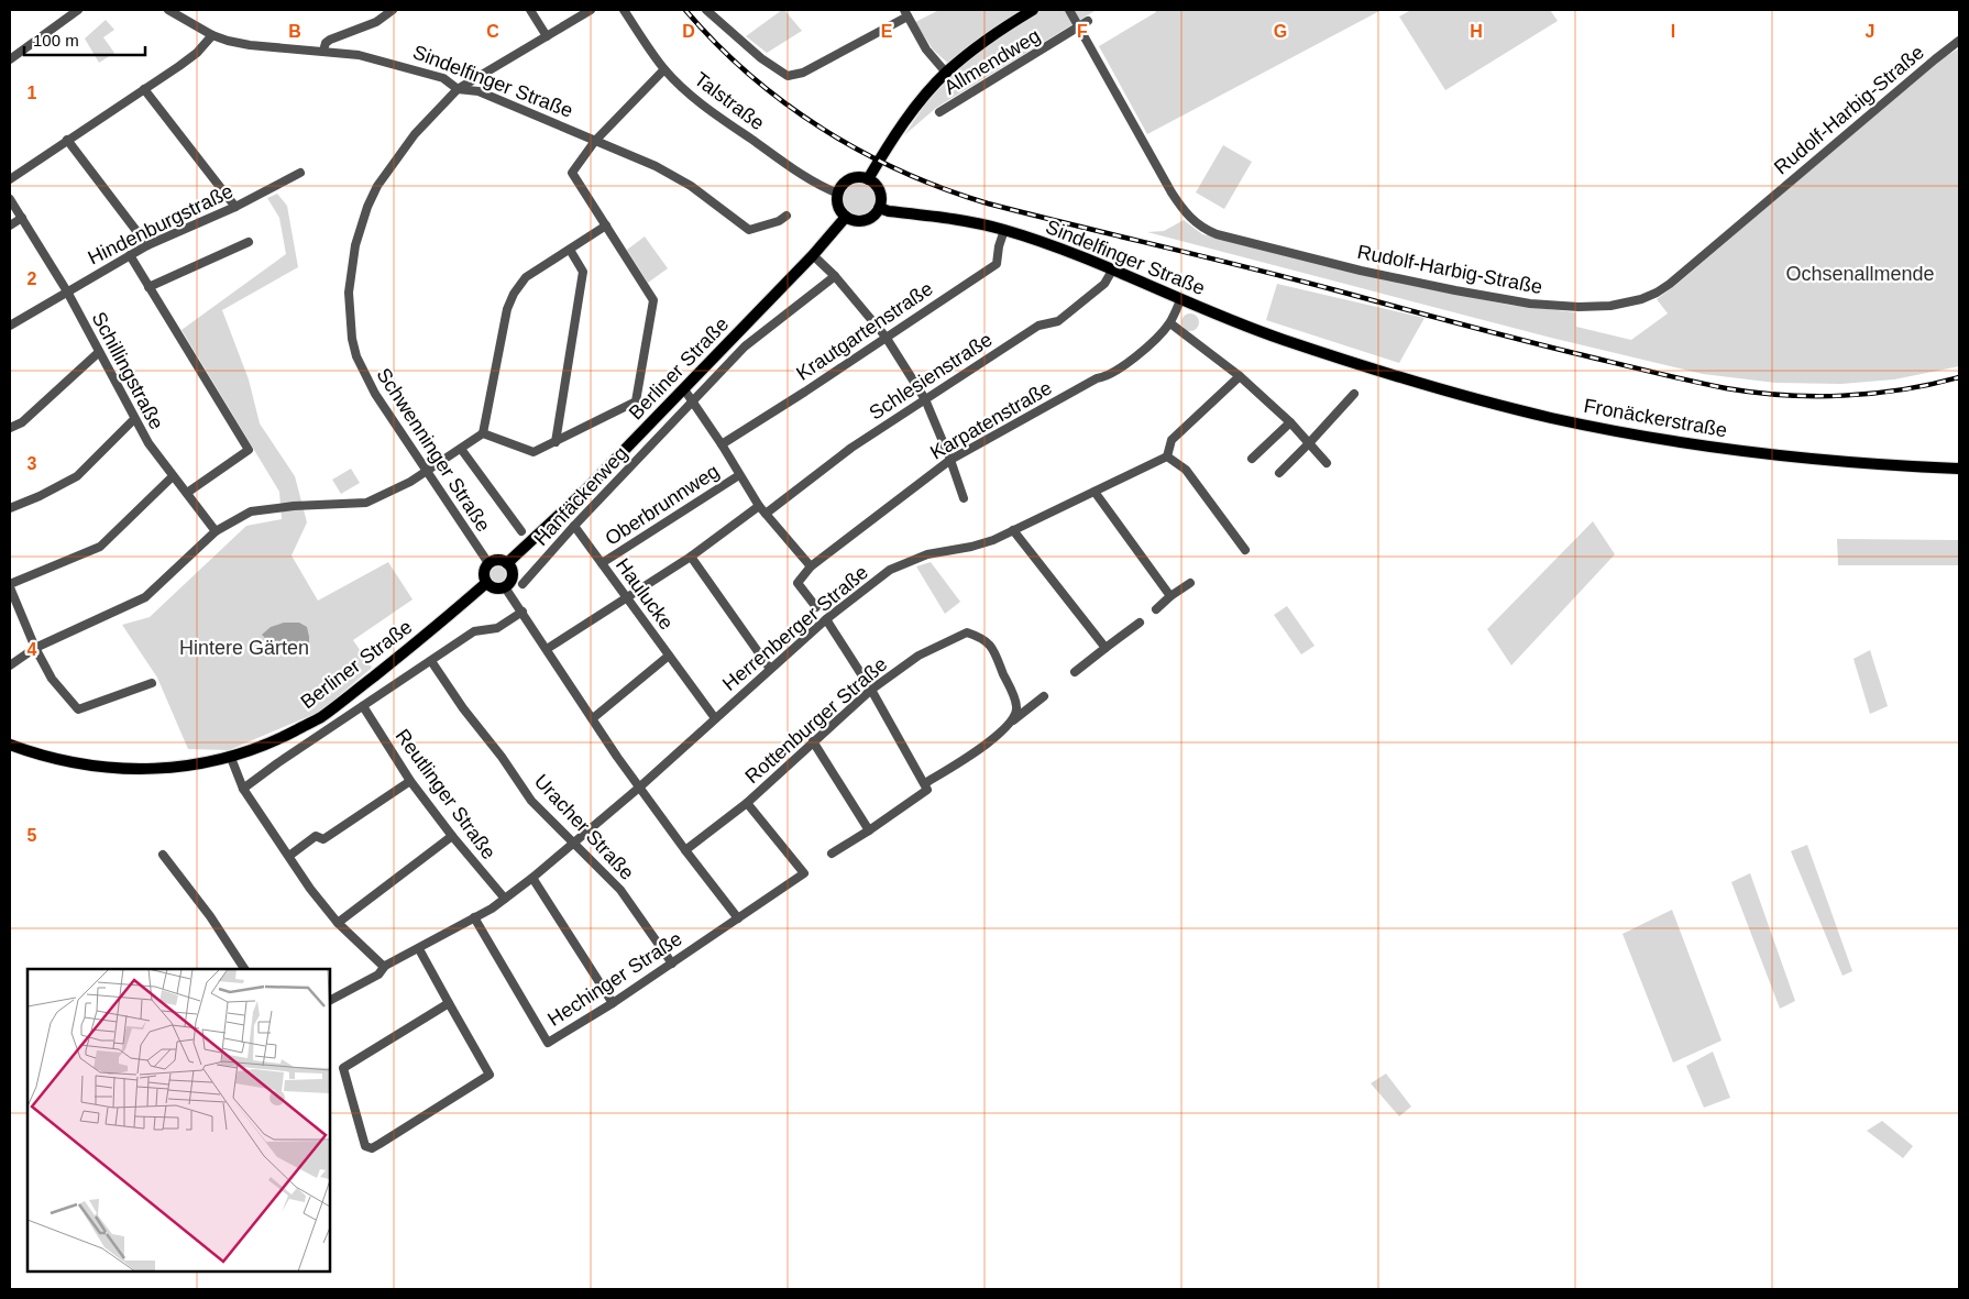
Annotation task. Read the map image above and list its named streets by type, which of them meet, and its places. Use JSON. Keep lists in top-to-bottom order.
{
  "streets": {
    "main road": ["Sindelfinger Straße", "Berliner Straße", "Fronäckerstraße"],
    "street": [
      "Allmendweg",
      "Talstraße",
      "Rudolf-Harbig-Straße",
      "Hindenburgstraße",
      "Krautgartenstraße",
      "Schillingstraße",
      "Schlesienstraße",
      "Karpatenstraße",
      "Schwenninger Straße",
      "Hanfäckerweg",
      "Oberbrunnweg",
      "Haulucke",
      "Herrenberger Straße",
      "Rottenburger Straße",
      "Reutlinger Straße",
      "Uracher Straße",
      "Hechinger Straße"
    ]
  },
  "crossings": [
    ["Allmendweg", "Rudolf-Harbig-Straße"],
    ["Sindelfinger Straße", "Talstraße"],
    ["Sindelfinger Straße", "Krautgartenstraße"],
    ["Sindelfinger Straße", "Berliner Straße"],
    ["Sindelfinger Straße", "Schlesienstraße"],
    ["Sindelfinger Straße", "Fronäckerstraße"],
    ["Sindelfinger Straße", "Karpatenstraße"],
    ["Sindelfinger Straße", "Schwenninger Straße"],
    ["Talstraße", "Berliner Straße"],
    ["Hindenburgstraße", "Schillingstraße"],
    ["Krautgartenstraße", "Oberbrunnweg"],
    ["Berliner Straße", "Schwenninger Straße"],
    ["Berliner Straße", "Oberbrunnweg"],
    ["Schlesienstraße", "Oberbrunnweg"],
    ["Schlesienstraße", "Haulucke"],
    ["Karpatenstraße", "Oberbrunnweg"],
    ["Hanfäckerweg", "Oberbrunnweg"],
    ["Hanfäckerweg", "Haulucke"],
    ["Oberbrunnweg", "Haulucke"],
    ["Haulucke", "Herrenberger Straße"],
    ["Herrenberger Straße", "Reutlinger Straße"],
    ["Herrenberger Straße", "Uracher Straße"],
    ["Herrenberger Straße", "Hechinger Straße"],
    ["Rottenburger Straße", "Hechinger Straße"],
    ["Uracher Straße", "Hechinger Straße"]
  ],
  "parks": ["Ochsenallmende", "Hintere Gärten"],
  "scale_bar": "100 m",
  "grid": {
    "columns": [
      "B",
      "C",
      "D",
      "E",
      "F",
      "G",
      "H",
      "I",
      "J"
    ],
    "rows": [
      "1",
      "2",
      "3",
      "4",
      "5"
    ]
  }
}
